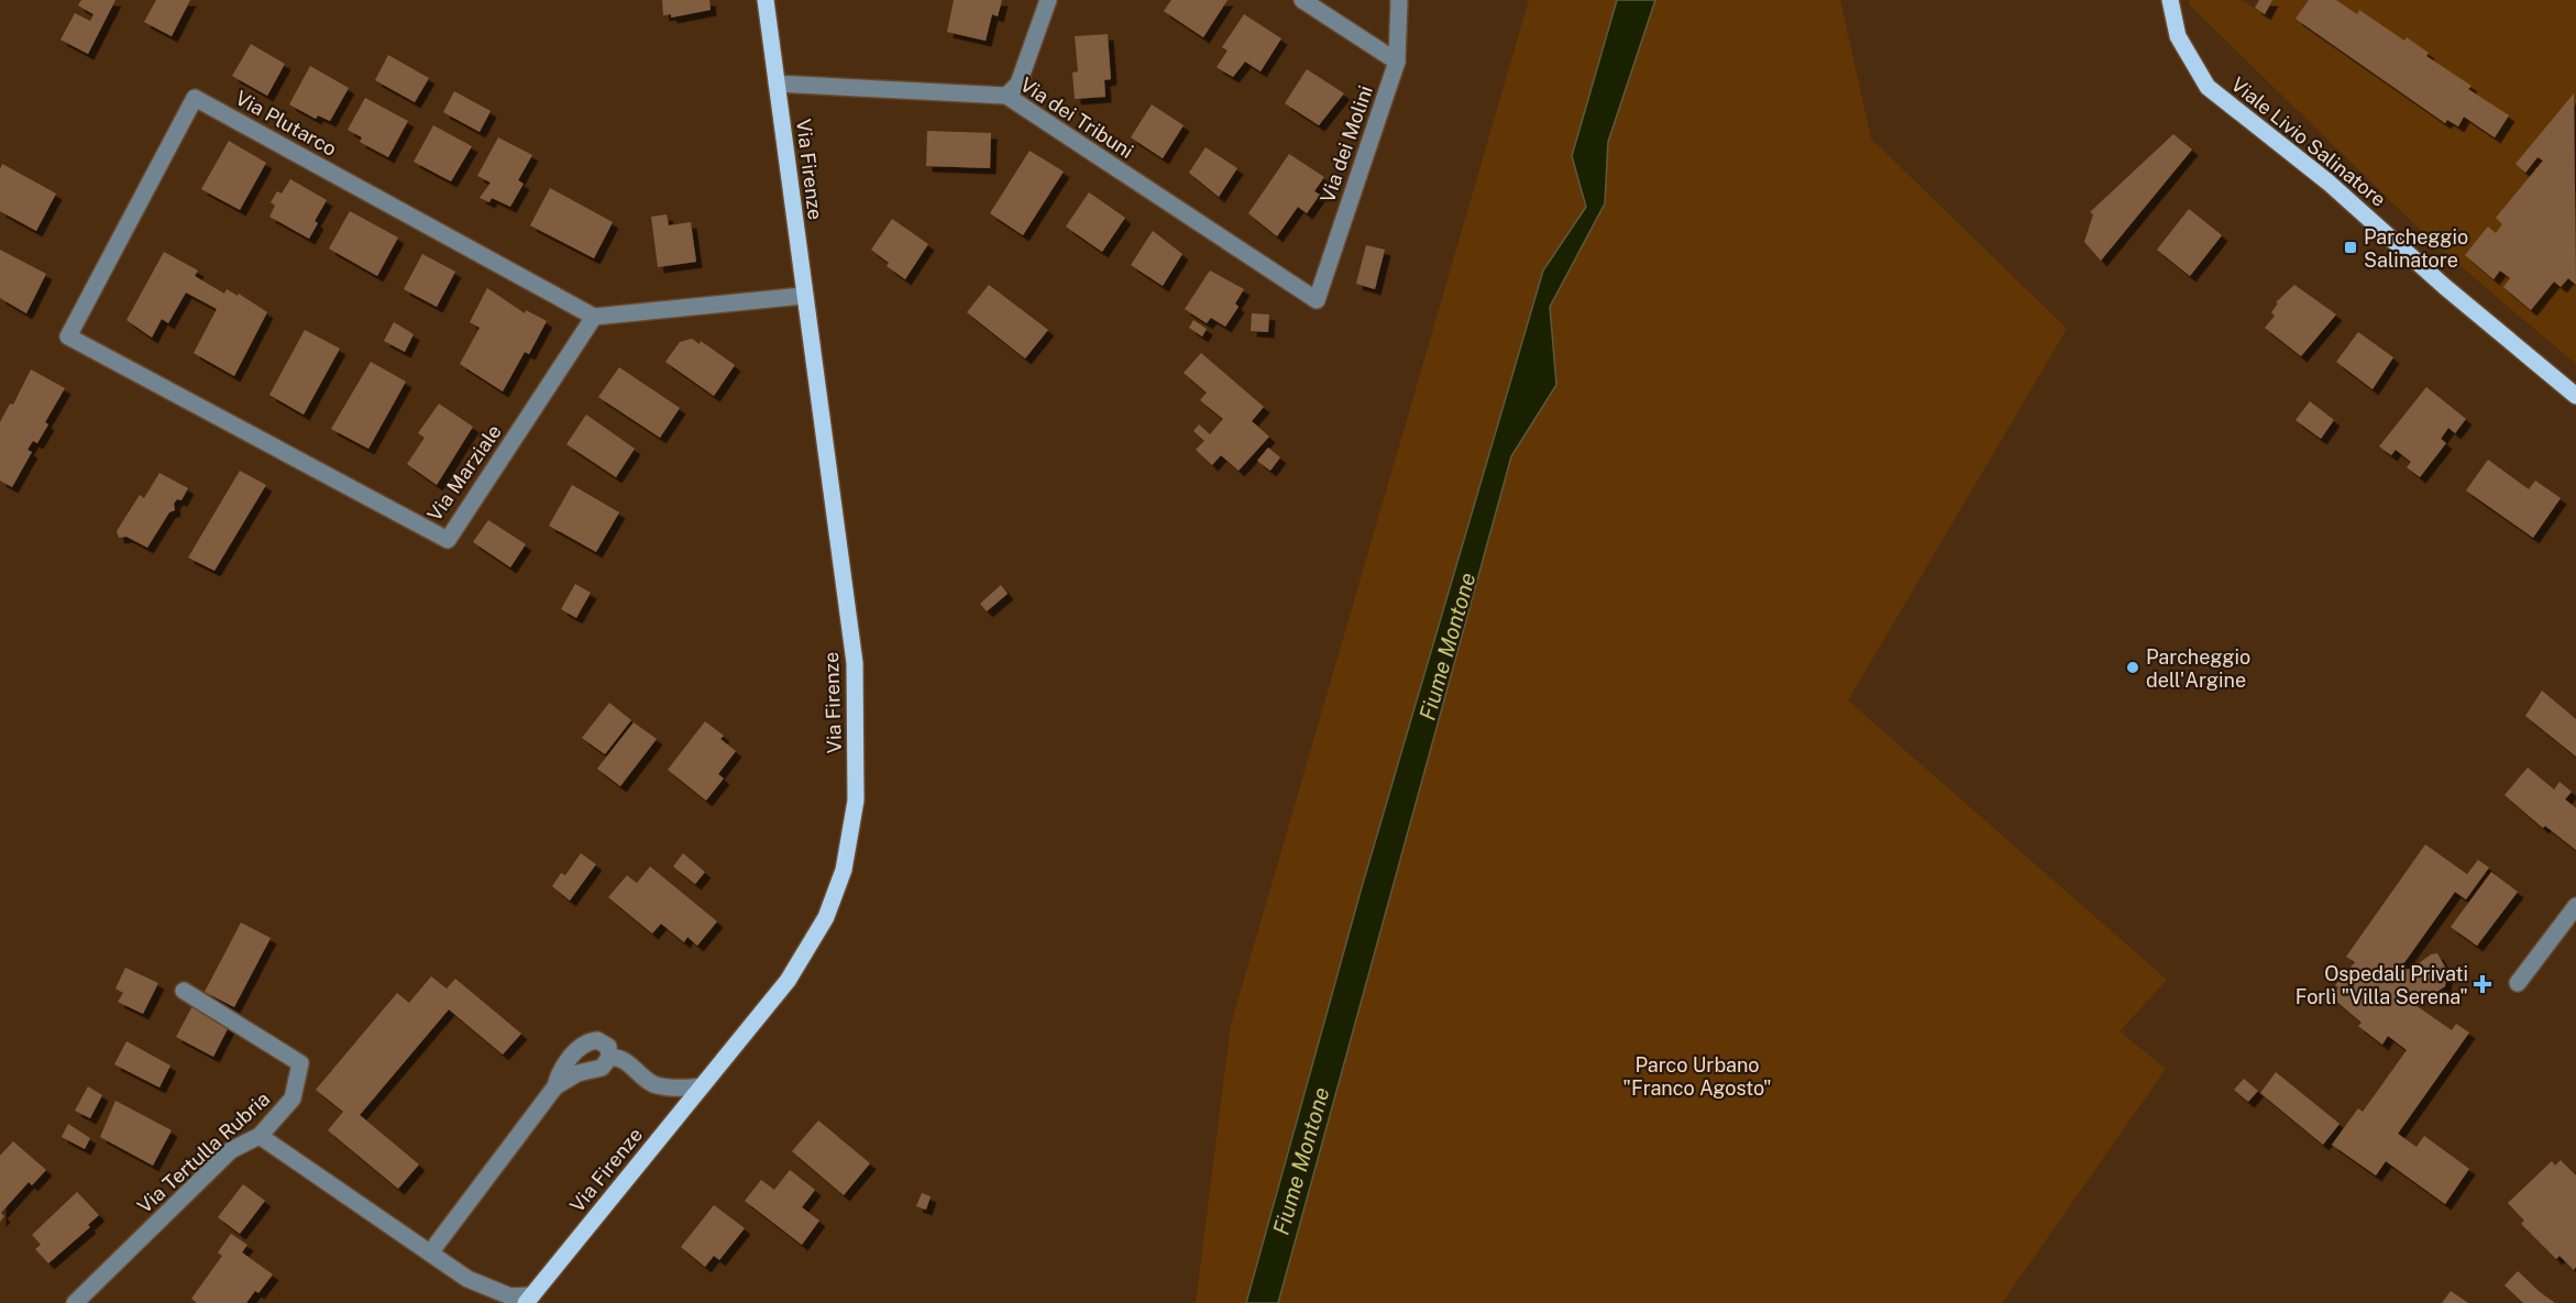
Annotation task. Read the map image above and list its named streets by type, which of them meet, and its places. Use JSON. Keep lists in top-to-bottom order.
{
  "streets": {
    "main road": ["Viale Livio Salinatore", "Via Firenze"],
    "street": [
      "Via dei Tribuni",
      "Via Plutarco",
      "Via dei Molini",
      "Via Marziale",
      "Via Tertulla Rubria"
    ]
  },
  "crossings": [
    ["Via dei Tribuni", "Via dei Molini"],
    ["Via dei Tribuni", "Via Firenze"],
    ["Via Plutarco", "Via Marziale"]
  ],
  "water": ["Fiume Montone"],
  "parks": ["Parco Urbano \"Franco Agosto\""],
  "places": {
    "transit": ["Parcheggio Salinatore"],
    "other": ["Parcheggio dell'Argine"],
    "health": ["Ospedali Privati Forlì \"Villa Serena\""]
  }
}
